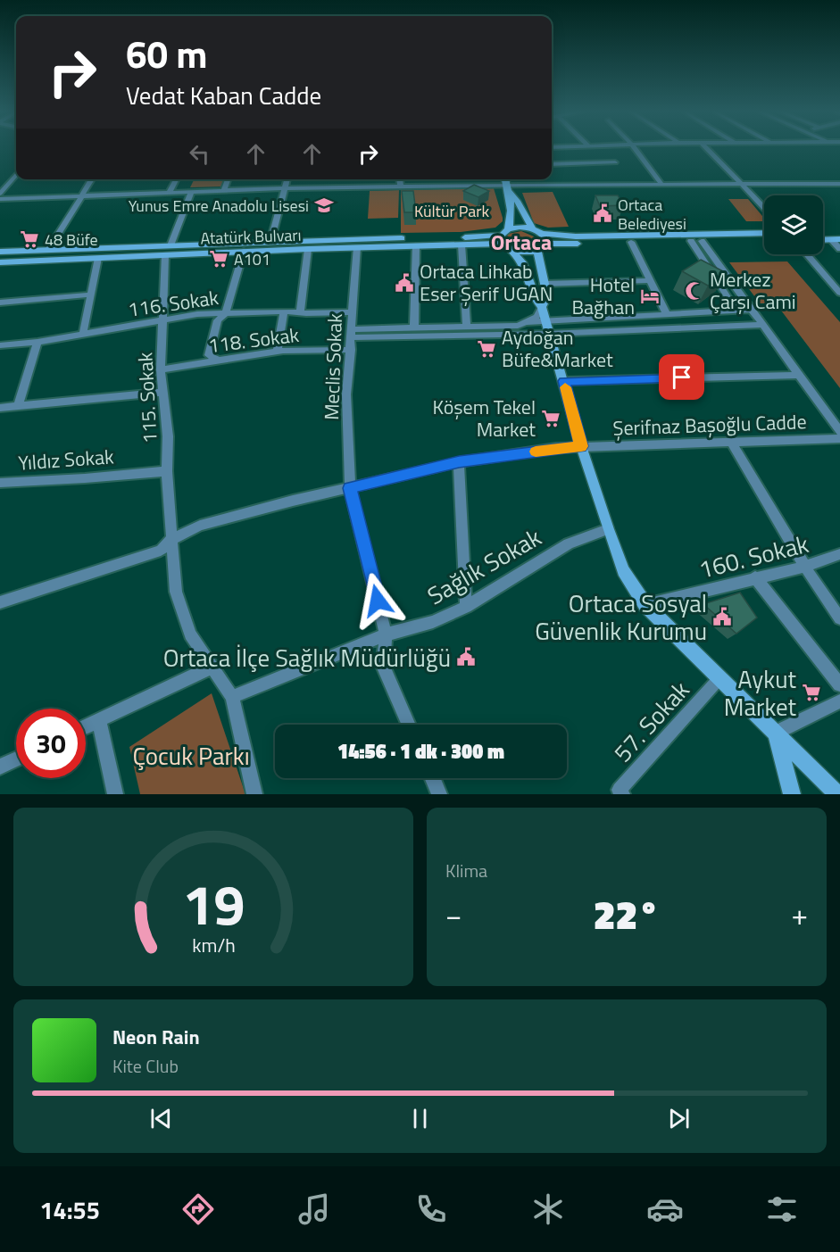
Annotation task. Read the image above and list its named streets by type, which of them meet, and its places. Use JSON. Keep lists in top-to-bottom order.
{
  "streets": {
    "main road": ["Atatürk Bulvarı"],
    "street": [
      "116. Sokak",
      "118. Sokak",
      "Meclis Sokak",
      "115. Sokak",
      "Şerifnaz Başoğlu Cadde",
      "Yıldız Sokak",
      "160. Sokak",
      "Sağlık Sokak",
      "57. Sokak"
    ]
  },
  "crossings": [
    ["Atatürk Bulvarı", "Meclis Sokak"],
    ["Atatürk Bulvarı", "115. Sokak"],
    ["116. Sokak", "Meclis Sokak"],
    ["116. Sokak", "115. Sokak"],
    ["118. Sokak", "Meclis Sokak"],
    ["118. Sokak", "115. Sokak"],
    ["Meclis Sokak", "Şerifnaz Başoğlu Cadde"],
    ["Meclis Sokak", "Sağlık Sokak"],
    ["115. Sokak", "Şerifnaz Başoğlu Cadde"],
    ["115. Sokak", "Yıldız Sokak"],
    ["115. Sokak", "Sağlık Sokak"]
  ],
  "districts": ["Ortaca"],
  "parks": ["Kültür Park", "Çocuk Parkı"],
  "places": {
    "school or university": ["Yunus Emre Anadolu Lisesi"],
    "public building": [
      "Ortaca Belediyesi",
      "Ortaca Lihkab Eser Şerif UGAN",
      "Ortaca Sosyal Güvenlik Kurumu",
      "Ortaca İlçe Sağlık Müdürlüğü"
    ],
    "supermarket": [
      "48 Büfe",
      "A101",
      "Aydoğan Büfe&Market",
      "Köşem Tekel Market",
      "Aykut Market"
    ],
    "mosque": ["Merkez Çarşı Cami"],
    "hotel": ["Hotel Bağhan"]
  },
  "page": {
    "turn": ["60 m", "Vedat Kaban Cadde"],
    "limit": "30",
    "trip": "14:56 · 1 dk · 300 m",
    "tile": "Klima",
    "heat": ["−", "22°", "+"],
    "song": ["Neon Rain", "Kite Club"],
    "tabs": "14:55",
    "gauge": ["19", "km/h"]
  }
}
